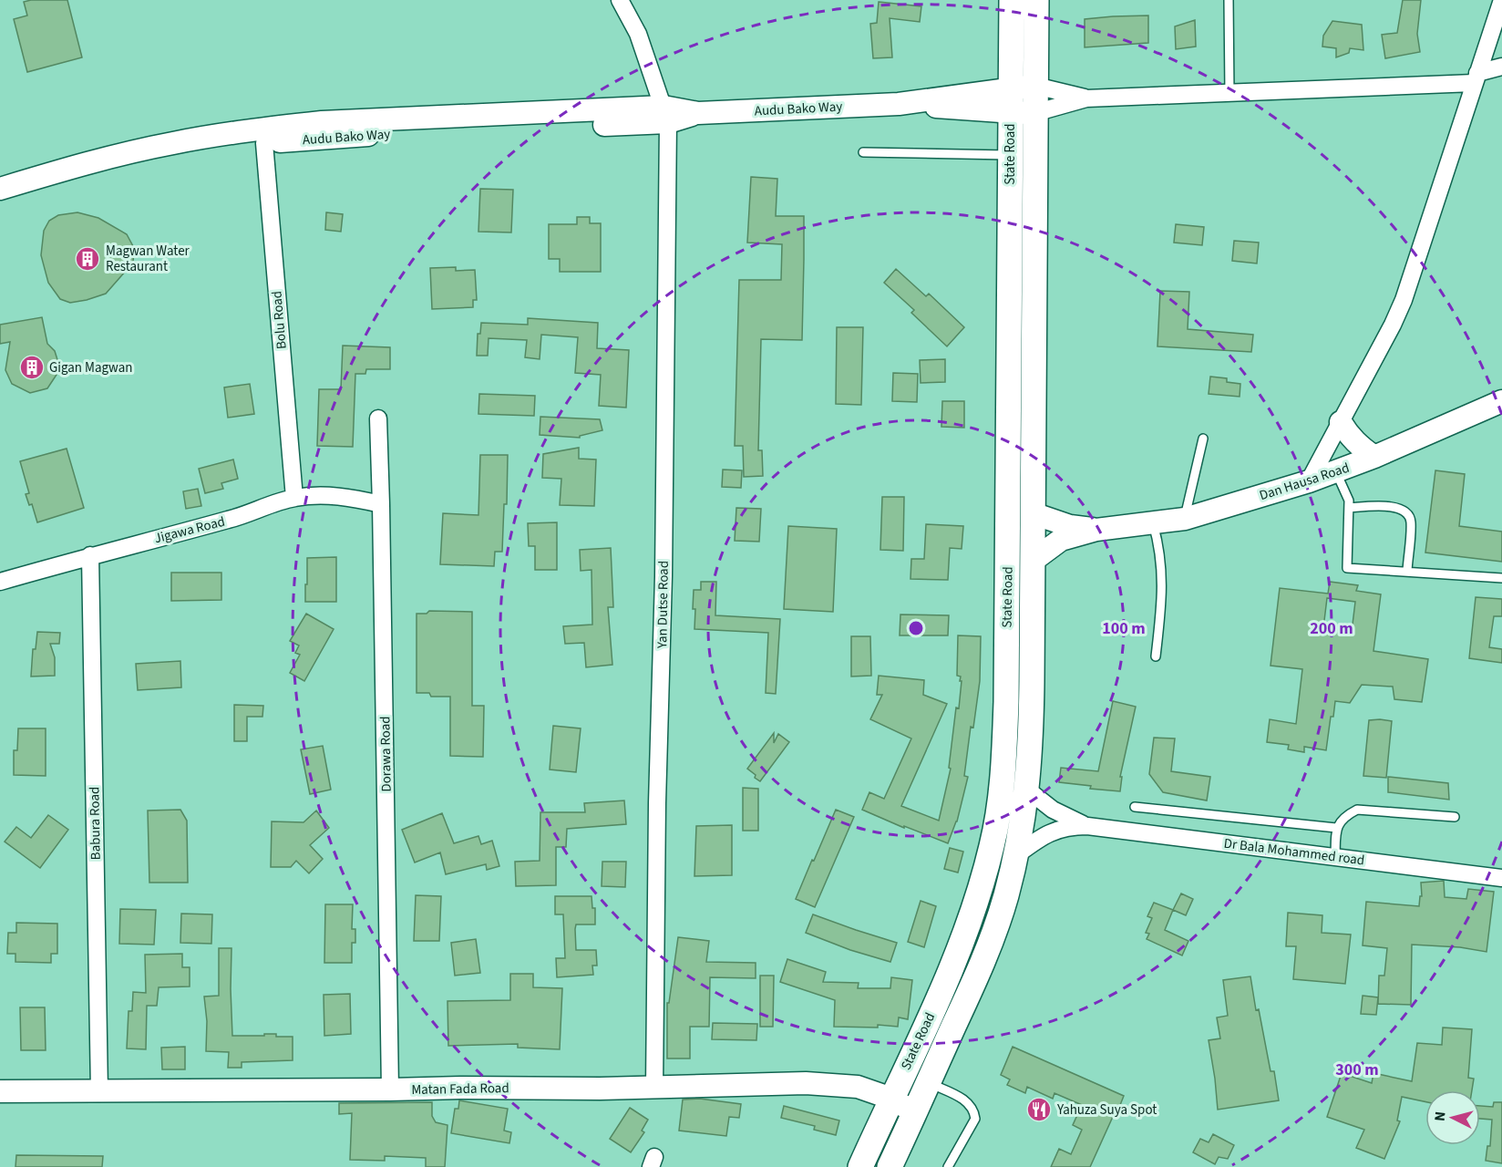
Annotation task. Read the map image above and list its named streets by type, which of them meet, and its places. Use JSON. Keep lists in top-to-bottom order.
{
  "streets": {
    "main road": [
      "Audu Bako Way",
      "State Road",
      "Dan Hausa Road",
      "Matan Fada Road"
    ],
    "street": [
      "Bolu Road",
      "Jigawa Road",
      "Yan Dutse Road",
      "Dorawa Road",
      "Babura Road",
      "Dr Bala Mohammed road"
    ]
  },
  "crossings": [
    ["Audu Bako Way", "State Road"],
    ["Audu Bako Way", "Bolu Road"],
    ["Audu Bako Way", "Yan Dutse Road"],
    ["State Road", "Dan Hausa Road"],
    ["State Road", "Matan Fada Road"],
    ["Bolu Road", "Jigawa Road"],
    ["Jigawa Road", "Dorawa Road"],
    ["Jigawa Road", "Babura Road"],
    ["Yan Dutse Road", "Matan Fada Road"],
    ["Dorawa Road", "Matan Fada Road"],
    ["Babura Road", "Matan Fada Road"]
  ],
  "places": {
    "building": ["Magwan Water Restaurant", "Gigan Magwan"],
    "restaurant": ["Yahuza Suya Spot"]
  },
  "north": "left",
  "rings": ["100 m", "200 m", "300 m"]
}
